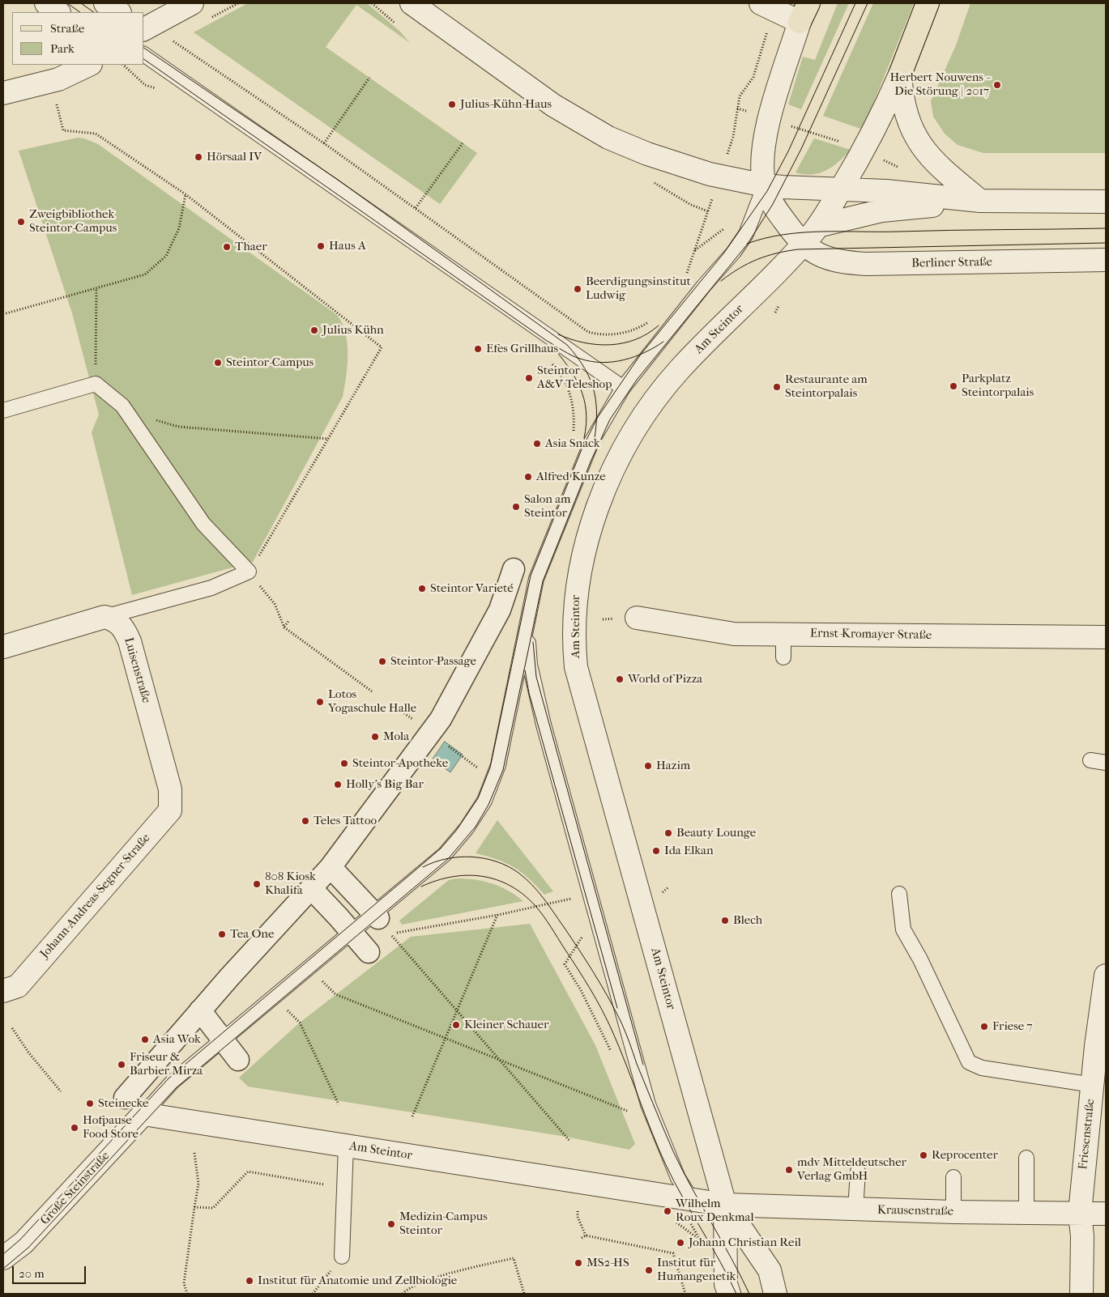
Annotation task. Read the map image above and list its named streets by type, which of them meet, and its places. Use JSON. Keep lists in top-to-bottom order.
{
  "streets": {
    "street": [
      "Berliner Straße",
      "Am Steintor",
      "Ernst-Kromayer-Straße",
      "Luisenstraße",
      "Johann-Andreas-Segner-Straße",
      "Friesenstraße",
      "Große Steinstraße",
      "Krausenstraße"
    ]
  },
  "crossings": [
    ["Berliner Straße", "Am Steintor"],
    ["Am Steintor", "Große Steinstraße"],
    ["Am Steintor", "Krausenstraße"],
    ["Luisenstraße", "Johann-Andreas-Segner-Straße"],
    ["Friesenstraße", "Krausenstraße"]
  ],
  "places": [
    "Herbert Nouwens - Die Störung | 2017",
    "Julius-Kühn-Haus",
    "Hörsaal IV",
    "Zweigbibliothek Steintor-Campus",
    "Haus A",
    "Thaer",
    "Beerdigungsinstitut Ludwig",
    "Julius Kühn",
    "Efes Grillhaus",
    "Steintor-Campus",
    "Steintor A&V Teleshop",
    "Parkplatz Steintorpalais",
    "Restaurante am Steintorpalais",
    "Asia Snack",
    "Alfred Kunze",
    "Salon am Steintor",
    "Steintor Varieté",
    "Steintor-Passage",
    "World of Pizza",
    "Lotos Yogaschule Halle",
    "Mola",
    "Steintor-Apotheke",
    "Hazim",
    "Holly's Big Bar",
    "Teles Tattoo",
    "Beauty Lounge",
    "Ida Elkan",
    "808 Kiosk Khalifa",
    "Blech",
    "Tea One",
    "Kleiner Schauer",
    "Friese 7",
    "Asia Wok",
    "Friseur & Barbier Mirza",
    "Steinecke",
    "Hofpause Food Store",
    "Reprocenter",
    "mdv Mitteldeutscher Verlag GmbH",
    "Wilhelm Roux Denkmal",
    "Medizin-Campus Steintor",
    "Johann Christian Reil",
    "MS2-HS",
    "Institut für Humangenetik",
    "Institut für Anatomie und Zellbiologie"
  ],
  "legend": ["Straße", "Park"],
  "scale_bar": "20 m"
}
